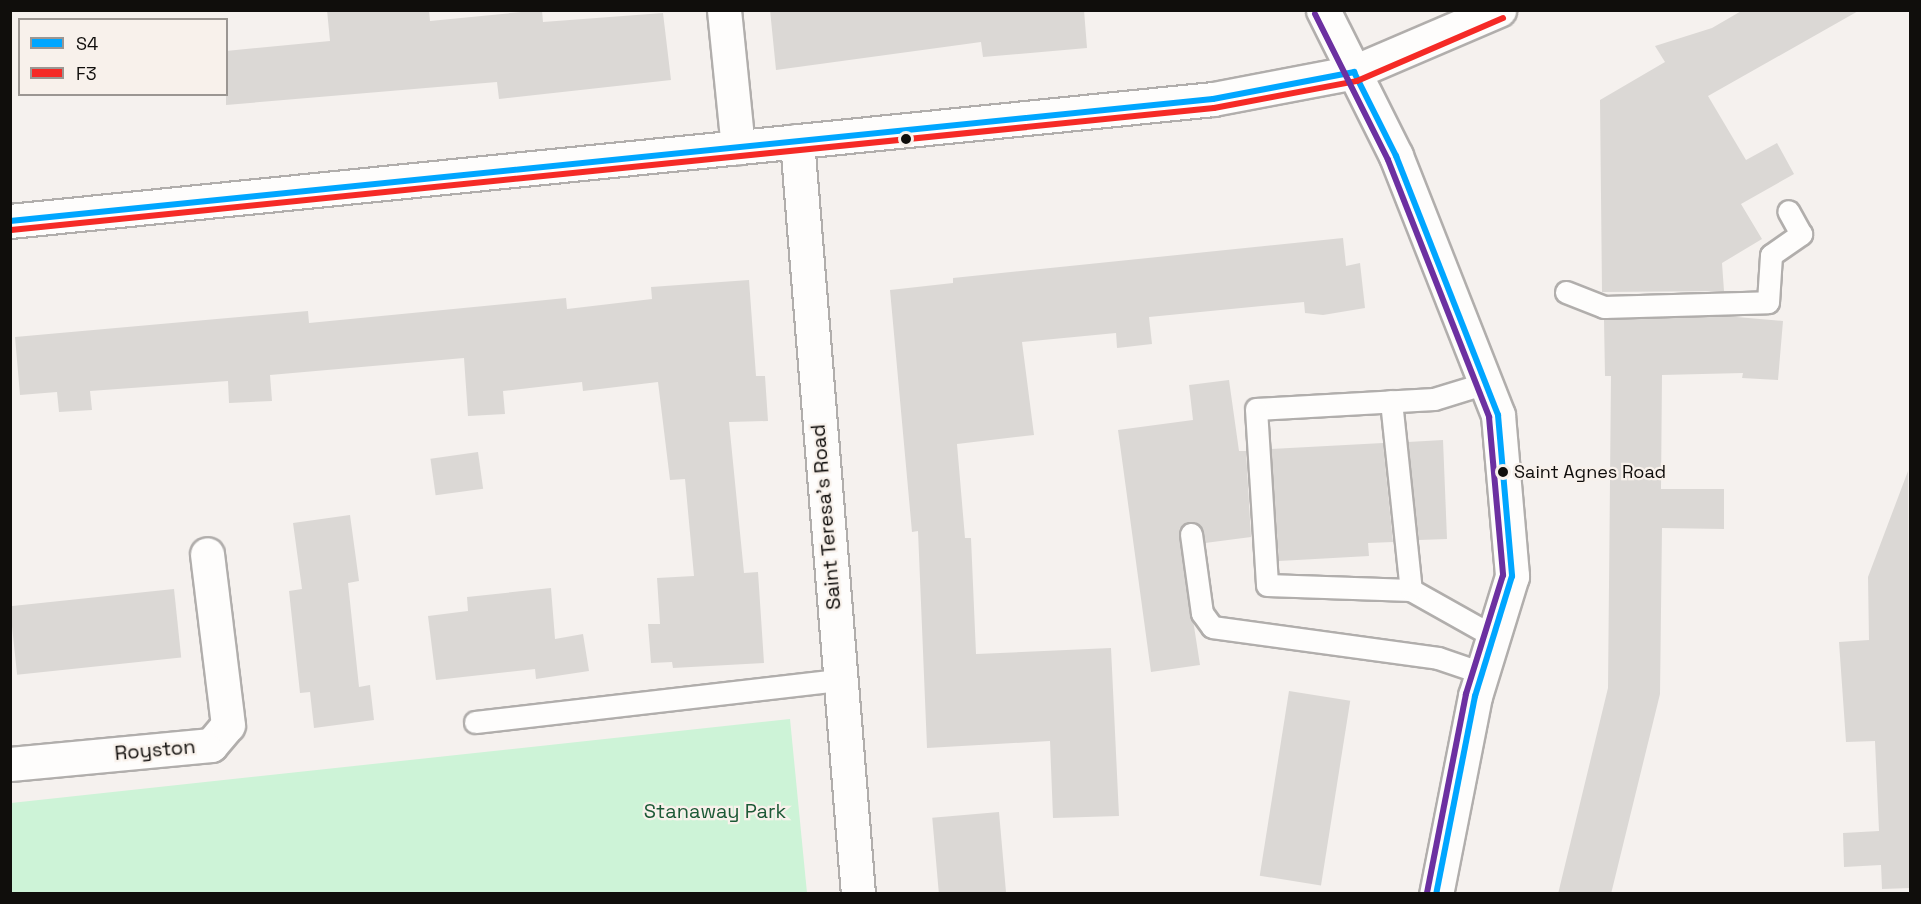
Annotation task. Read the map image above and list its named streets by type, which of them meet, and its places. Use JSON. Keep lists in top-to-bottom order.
{
  "streets": {
    "street": ["Saint Teresa's Road", "Royston"]
  },
  "parks": ["Stanaway Park"],
  "places": ["Saint Agnes Road"],
  "lines": ["transit line F3", "transit line S4"],
  "legend": ["S4", "F3"]
}
